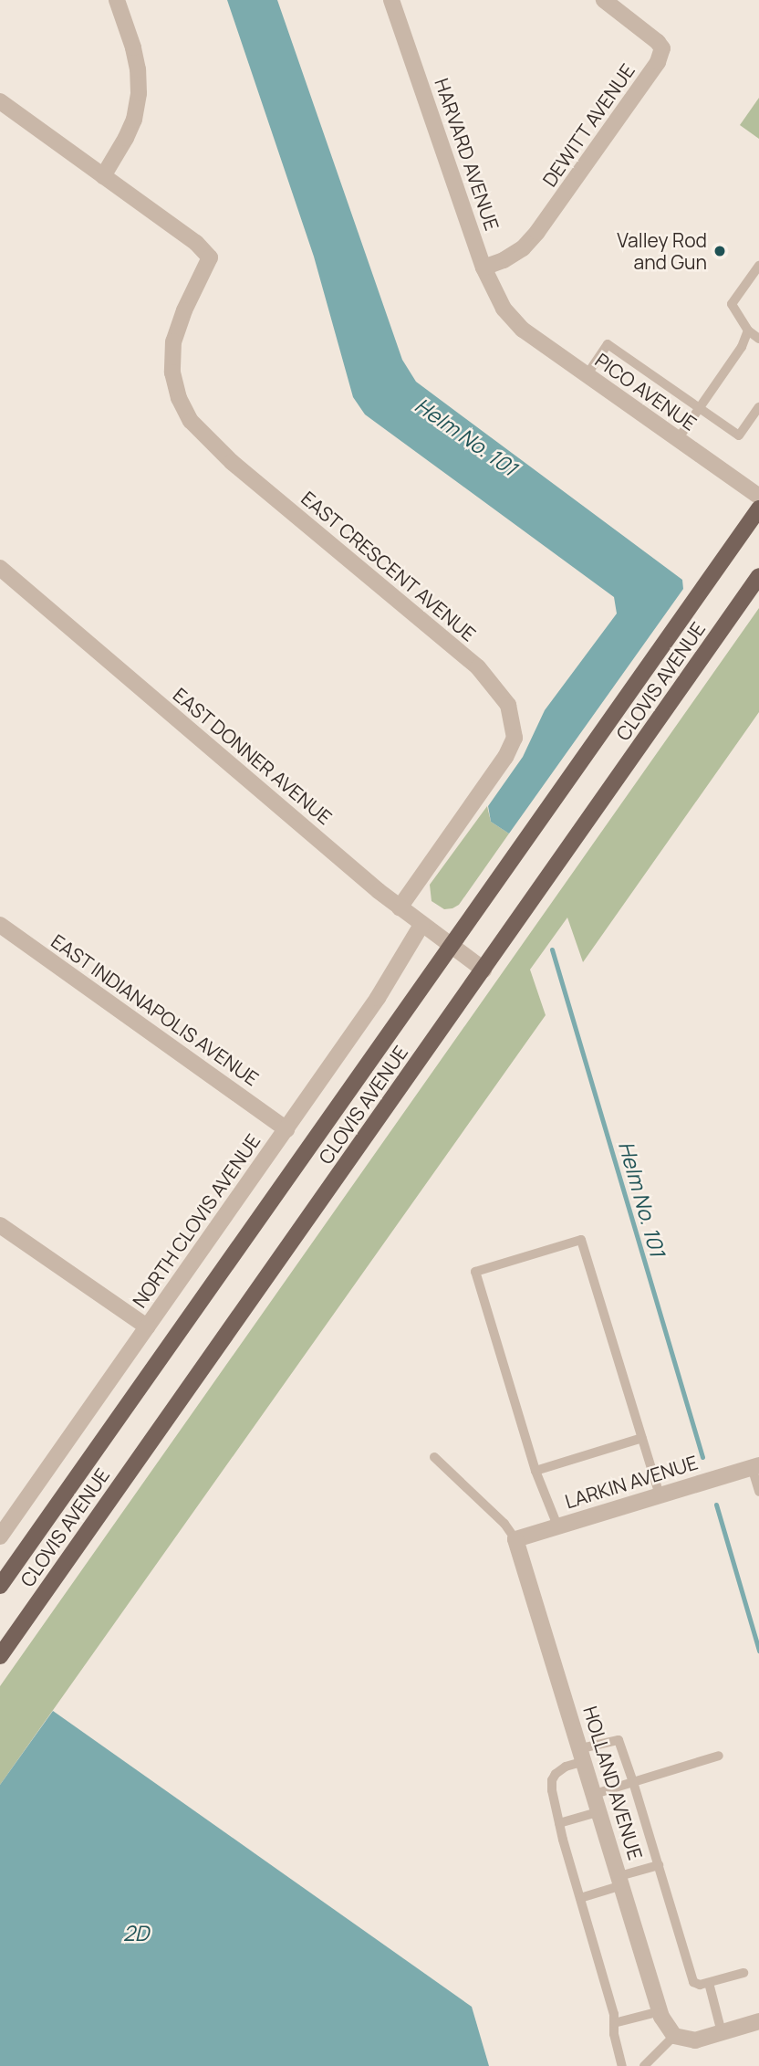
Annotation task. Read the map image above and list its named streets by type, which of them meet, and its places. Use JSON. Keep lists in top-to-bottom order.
{
  "streets": {
    "main road": ["CLOVIS AVENUE"],
    "street": [
      "DEWITT AVENUE",
      "HARVARD AVENUE",
      "PICO AVENUE",
      "EAST CRESCENT AVENUE",
      "EAST DONNER AVENUE",
      "EAST INDIANAPOLIS AVENUE",
      "NORTH CLOVIS AVENUE",
      "LARKIN AVENUE",
      "HOLLAND AVENUE"
    ]
  },
  "crossings": [
    ["DEWITT AVENUE", "HARVARD AVENUE"],
    ["HARVARD AVENUE", "PICO AVENUE"],
    ["EAST CRESCENT AVENUE", "EAST DONNER AVENUE"],
    ["CLOVIS AVENUE", "EAST DONNER AVENUE"],
    ["EAST DONNER AVENUE", "NORTH CLOVIS AVENUE"],
    ["EAST INDIANAPOLIS AVENUE", "NORTH CLOVIS AVENUE"],
    ["LARKIN AVENUE", "HOLLAND AVENUE"]
  ],
  "water": ["Helm No. 101", "2D"],
  "places": ["Valley Rod and Gun"]
}
